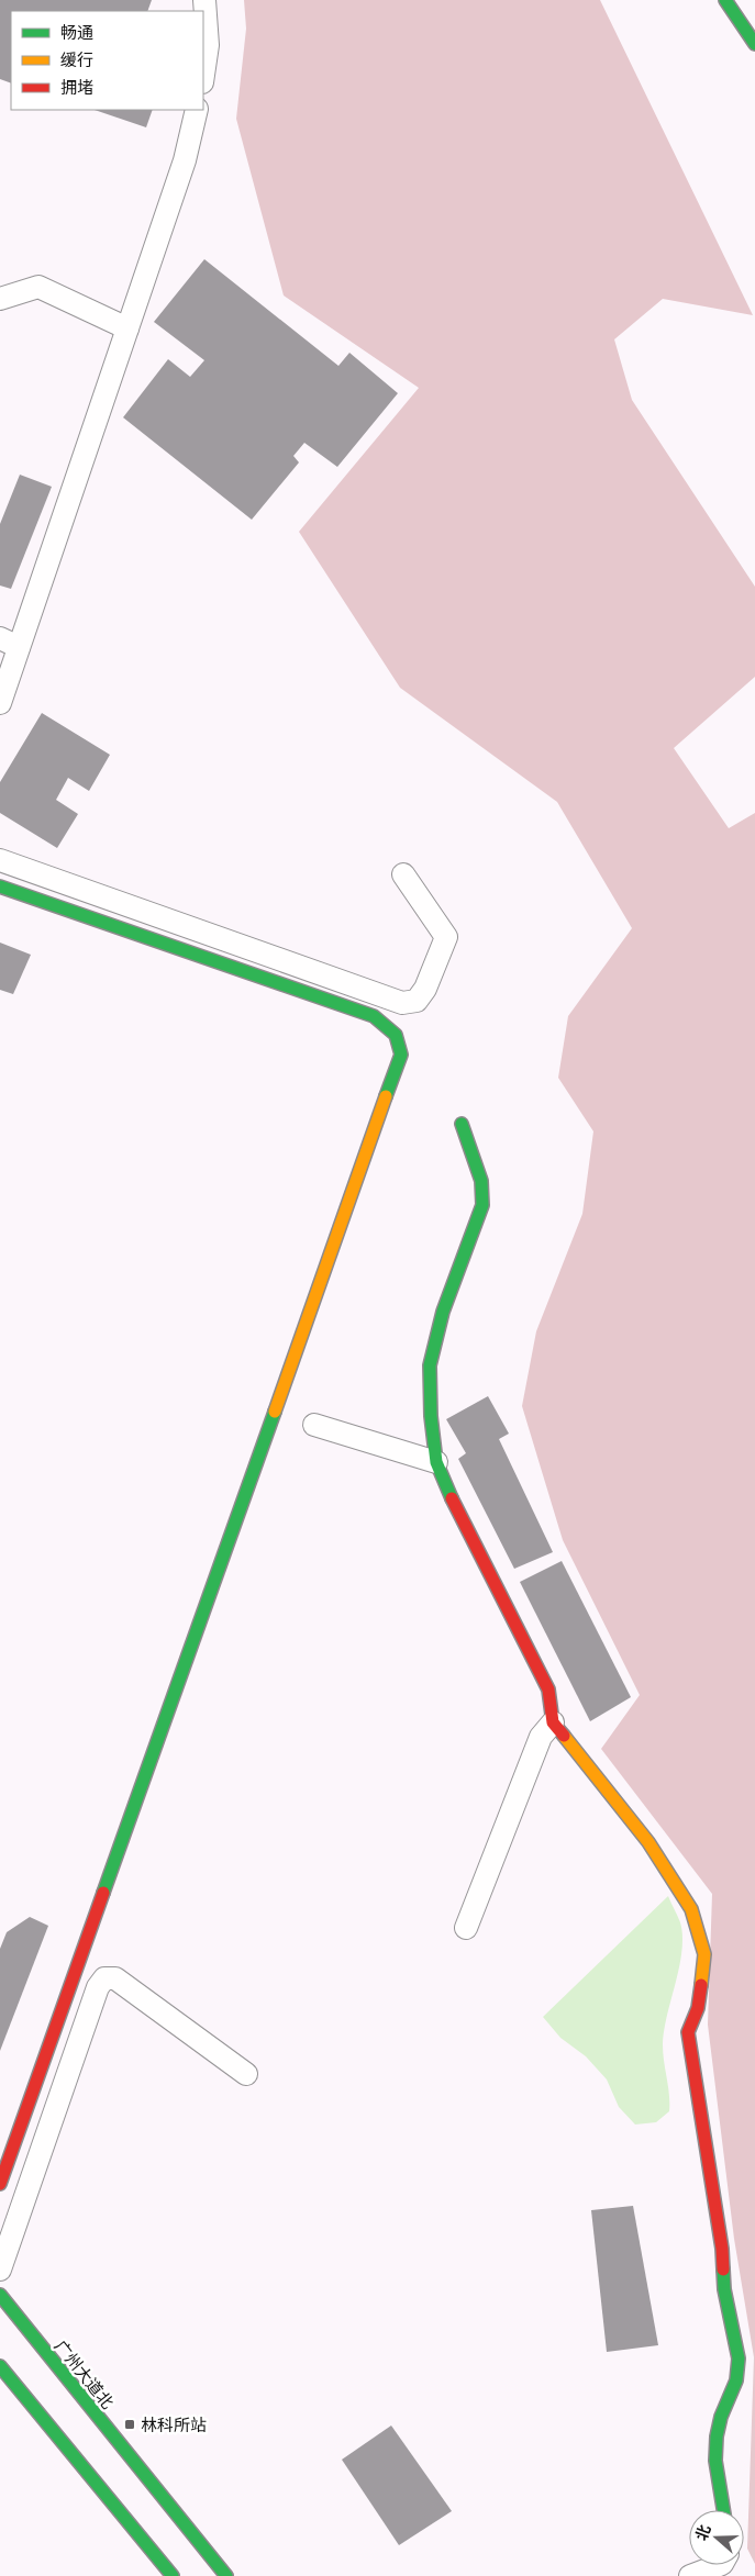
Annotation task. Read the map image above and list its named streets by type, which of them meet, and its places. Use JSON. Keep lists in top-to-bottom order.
{
  "streets": {
    "street": ["广州大道北"]
  },
  "places": {
    "transit": ["林科所站"]
  },
  "legend": ["畅通", "缓行", "拥堵"],
  "north": "left"
}
